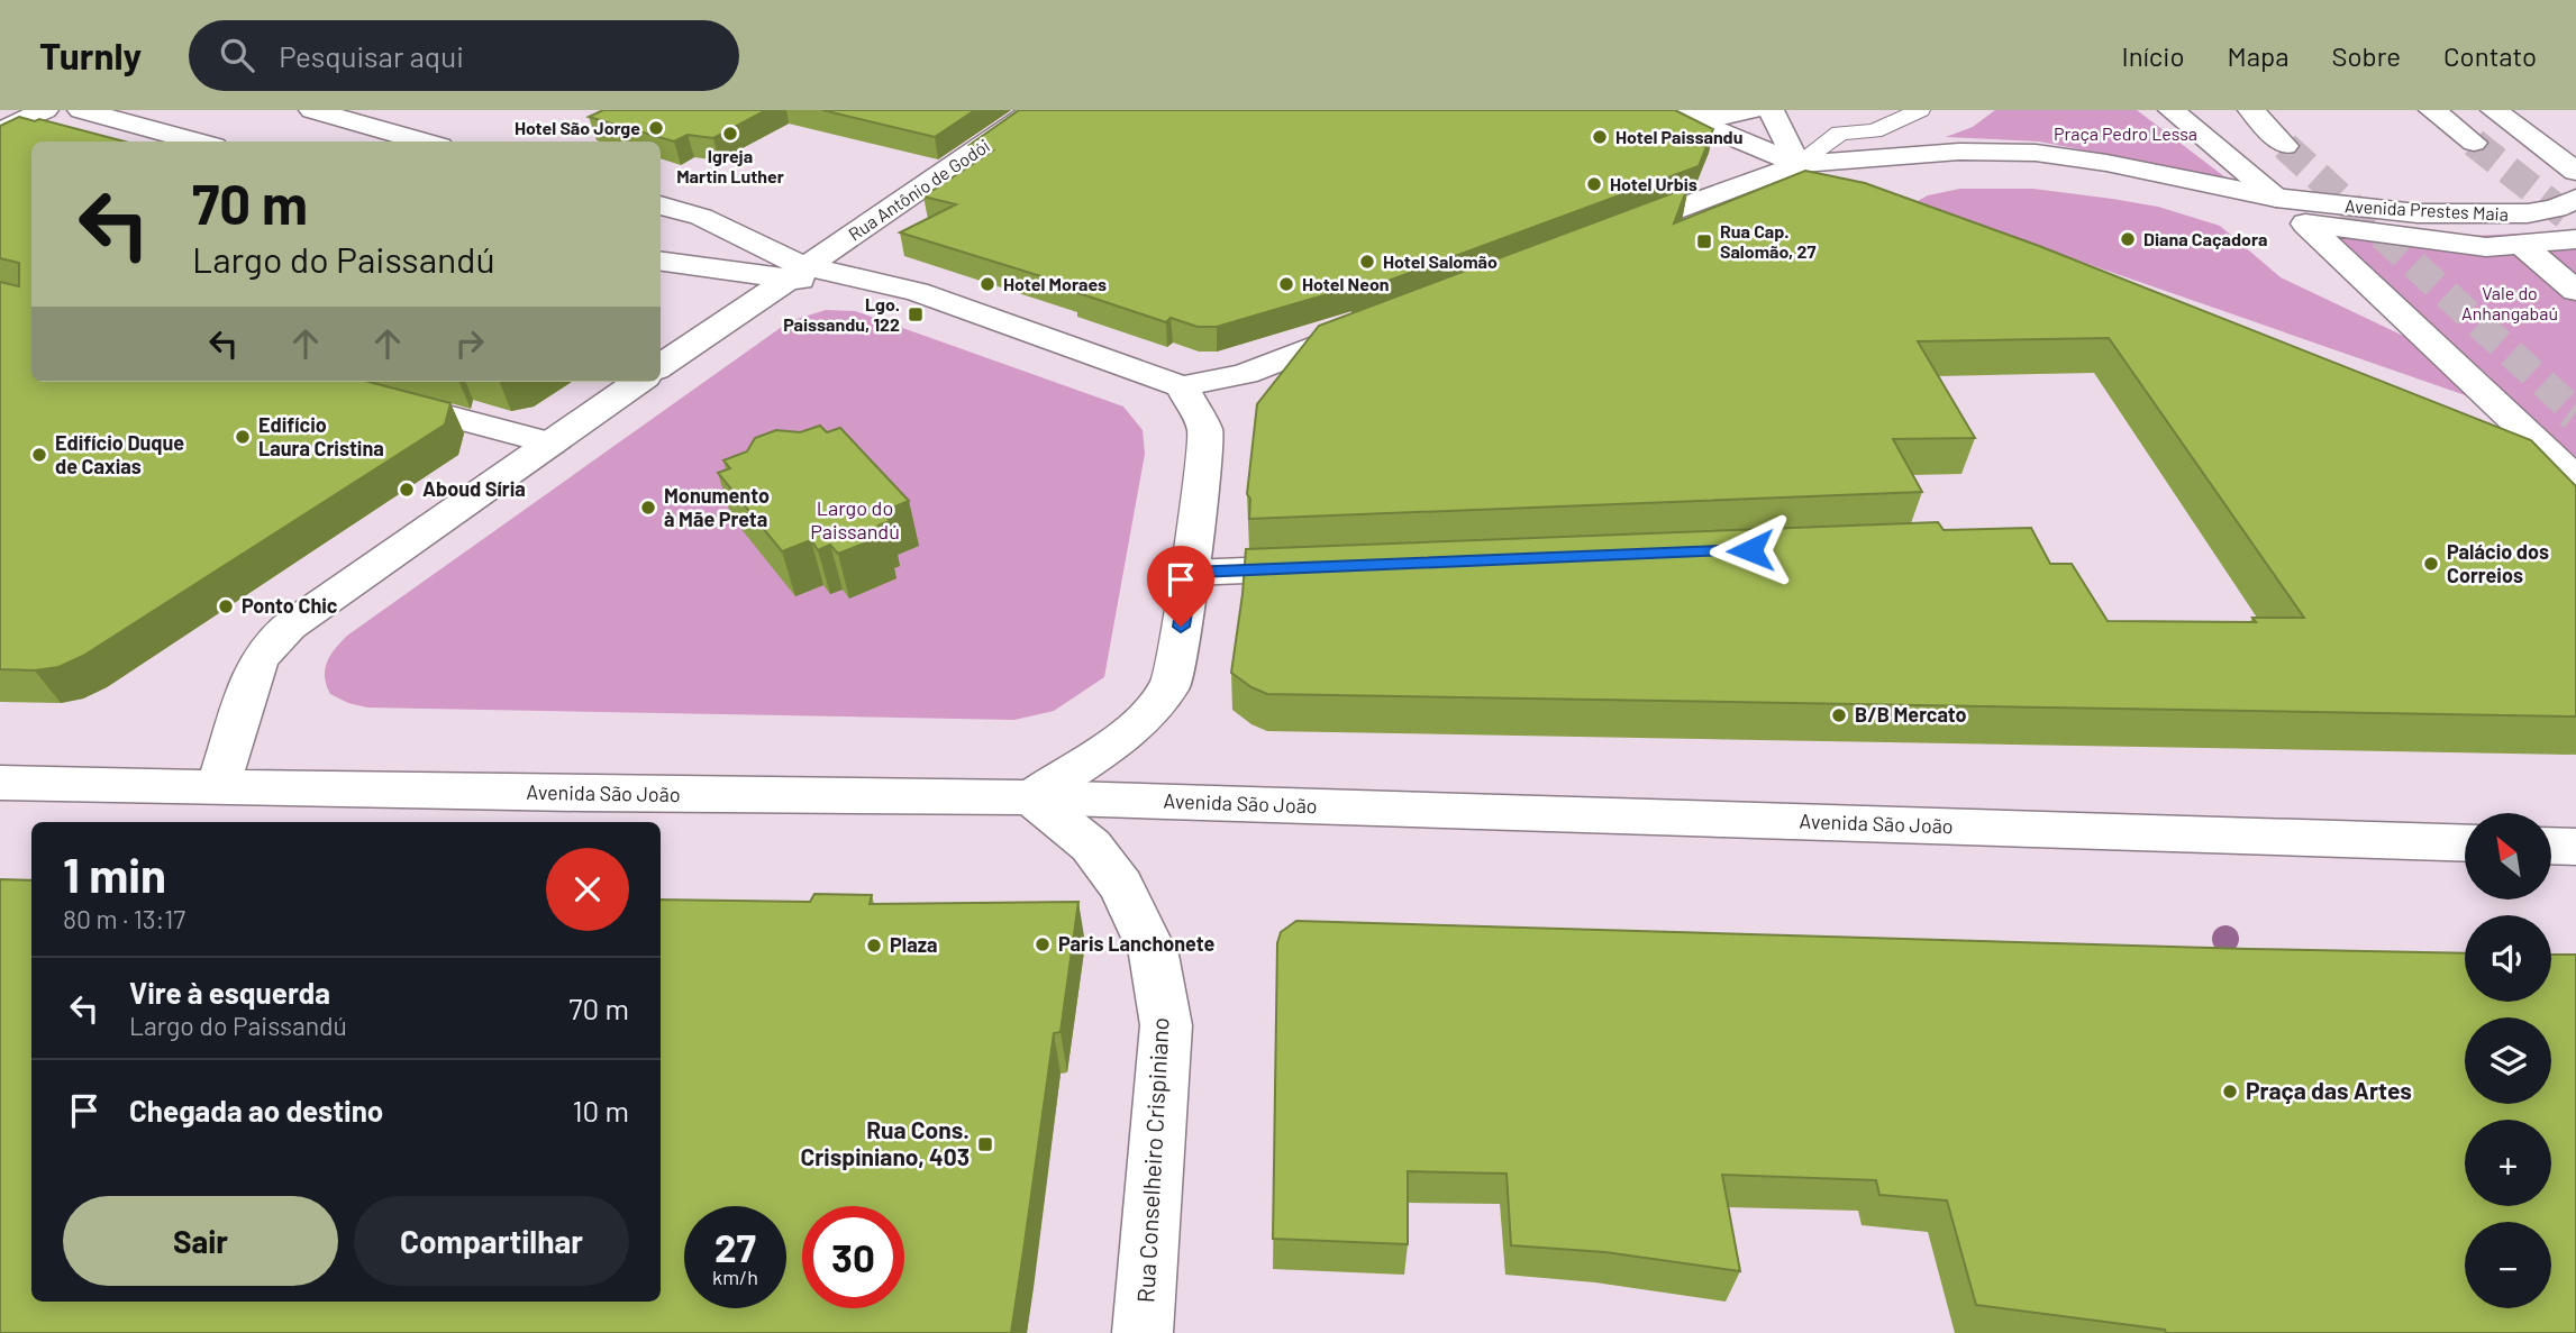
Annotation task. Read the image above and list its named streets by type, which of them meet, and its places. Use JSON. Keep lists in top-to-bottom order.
{
  "streets": {
    "main road": [
      "Rua Antônio de Godói",
      "Avenida Prestes Maia",
      "Avenida São João",
      "Rua Conselheiro Crispiniano"
    ]
  },
  "crossings": [
    ["Avenida São João", "Rua Conselheiro Crispiniano"]
  ],
  "parks": ["Praça Pedro Lessa", "Vale do Anhangabaú", "Largo do Paissandú"],
  "places": {
    "other": [
      "Hotel São Jorge",
      "Igreja Martin Luther",
      "Hotel Paissandu",
      "Hotel Urbis",
      "Diana Caçadora",
      "Hotel Salomão",
      "Hotel Moraes",
      "Hotel Neon",
      "Edifício Laura Cristina",
      "Edifício Duque de Caxias",
      "Aboud Síria",
      "Monumento à Mãe Preta",
      "Palácio dos Correios",
      "Ponto Chic",
      "B/B Mercato",
      "Paris Lanchonete",
      "Plaza",
      "Praça das Artes"
    ],
    "transit": ["Rua Cap. Salomão, 27", "Lgo. Paissandu, 122", "Rua Cons. Crispiniano, 403"]
  },
  "north": "top left",
  "page": {
    "header": "Turnly",
    "search": "Pesquisar aqui",
    "nav": [
      "Início",
      "Mapa",
      "Sobre",
      "Contato"
    ],
    "turn": ["70 m", "Largo do Paissandú"],
    "map_buttons": ["+", "−"],
    "heading": ["1 min", "80 m · 13:17"],
    "list": [
      {
        "name": "Vire à esquerda",
        "note": "Largo do Paissandú",
        "value": "70 m"
      },
      {
        "name": "Chegada ao destino",
        "value": "10 m"
      }
    ],
    "buttons": ["Sair", "Compartilhar"],
    "speed": "27 km/h",
    "limit": "30"
  }
}
